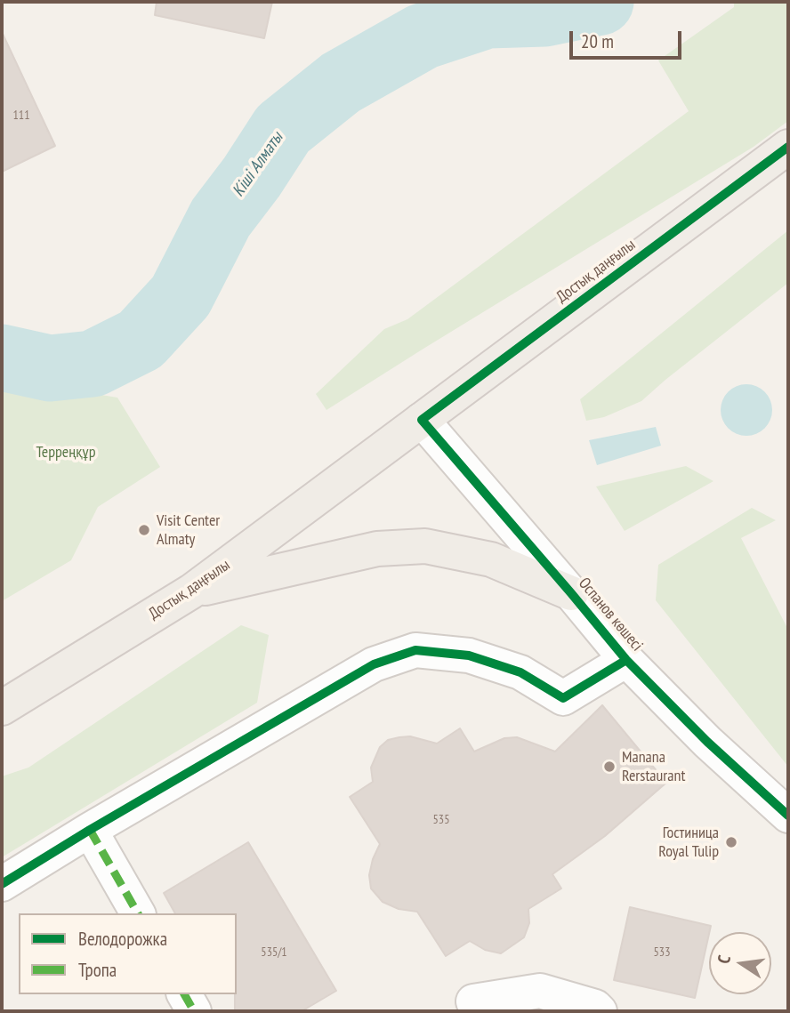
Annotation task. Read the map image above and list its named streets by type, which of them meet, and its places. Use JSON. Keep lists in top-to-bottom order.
{
  "streets": {
    "main road": ["Достық даңғылы"],
    "street": ["Оспанов көшесі"]
  },
  "crossings": [
    ["Достық даңғылы", "Оспанов көшесі"]
  ],
  "water": ["Кіші Алматы"],
  "parks": ["Терреңқұр"],
  "places": ["Visit Center Almaty", "Manana Rerstaurant", "Гостиница Royal Tulip"],
  "house_numbers": [
    "111",
    "535",
    "535/1",
    "533"
  ],
  "legend": ["Велодорожка", "Тропа"],
  "scale_bar": "20 m",
  "north": "left"
}
